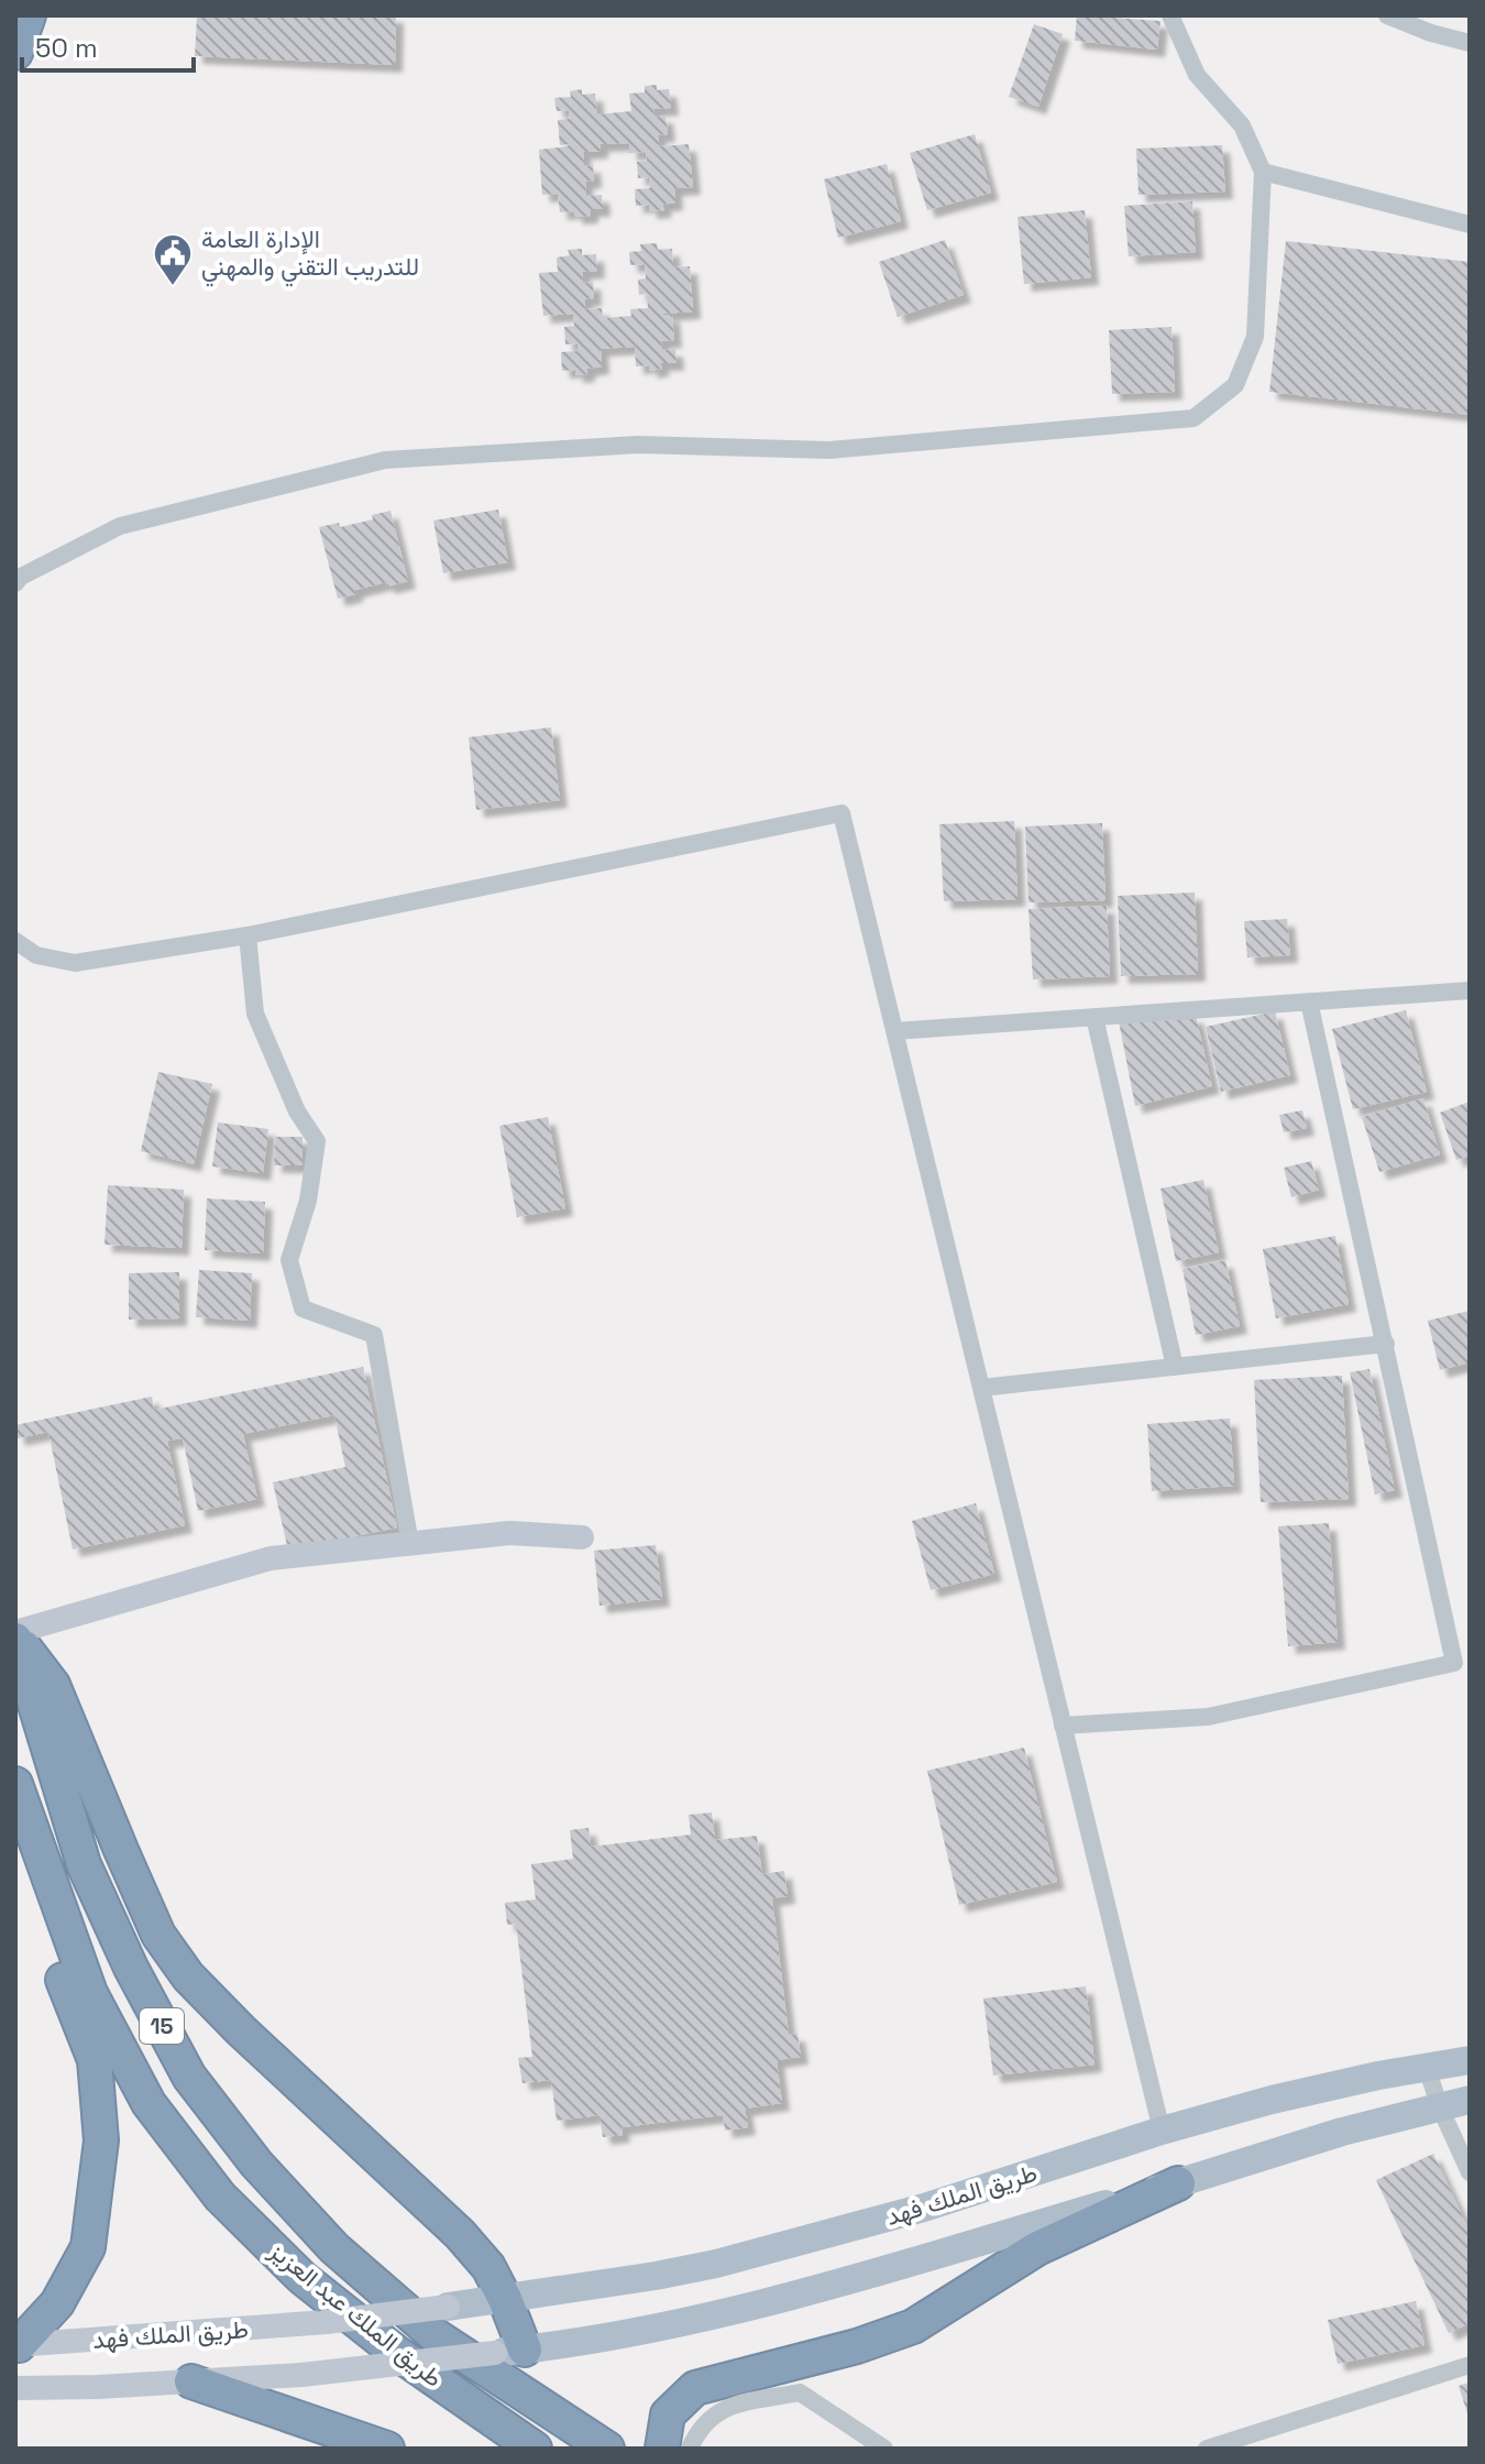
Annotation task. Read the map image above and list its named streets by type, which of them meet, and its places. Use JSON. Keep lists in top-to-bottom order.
{
  "streets": {
    "highway": ["15", "طريق الملك عبد العزيز"],
    "main road": ["طريق الملك فهد"]
  },
  "places": {
    "public building": ["الإدارة العامة للتدريب التقني والمهني"]
  },
  "scale_bar": "50 m"
}
